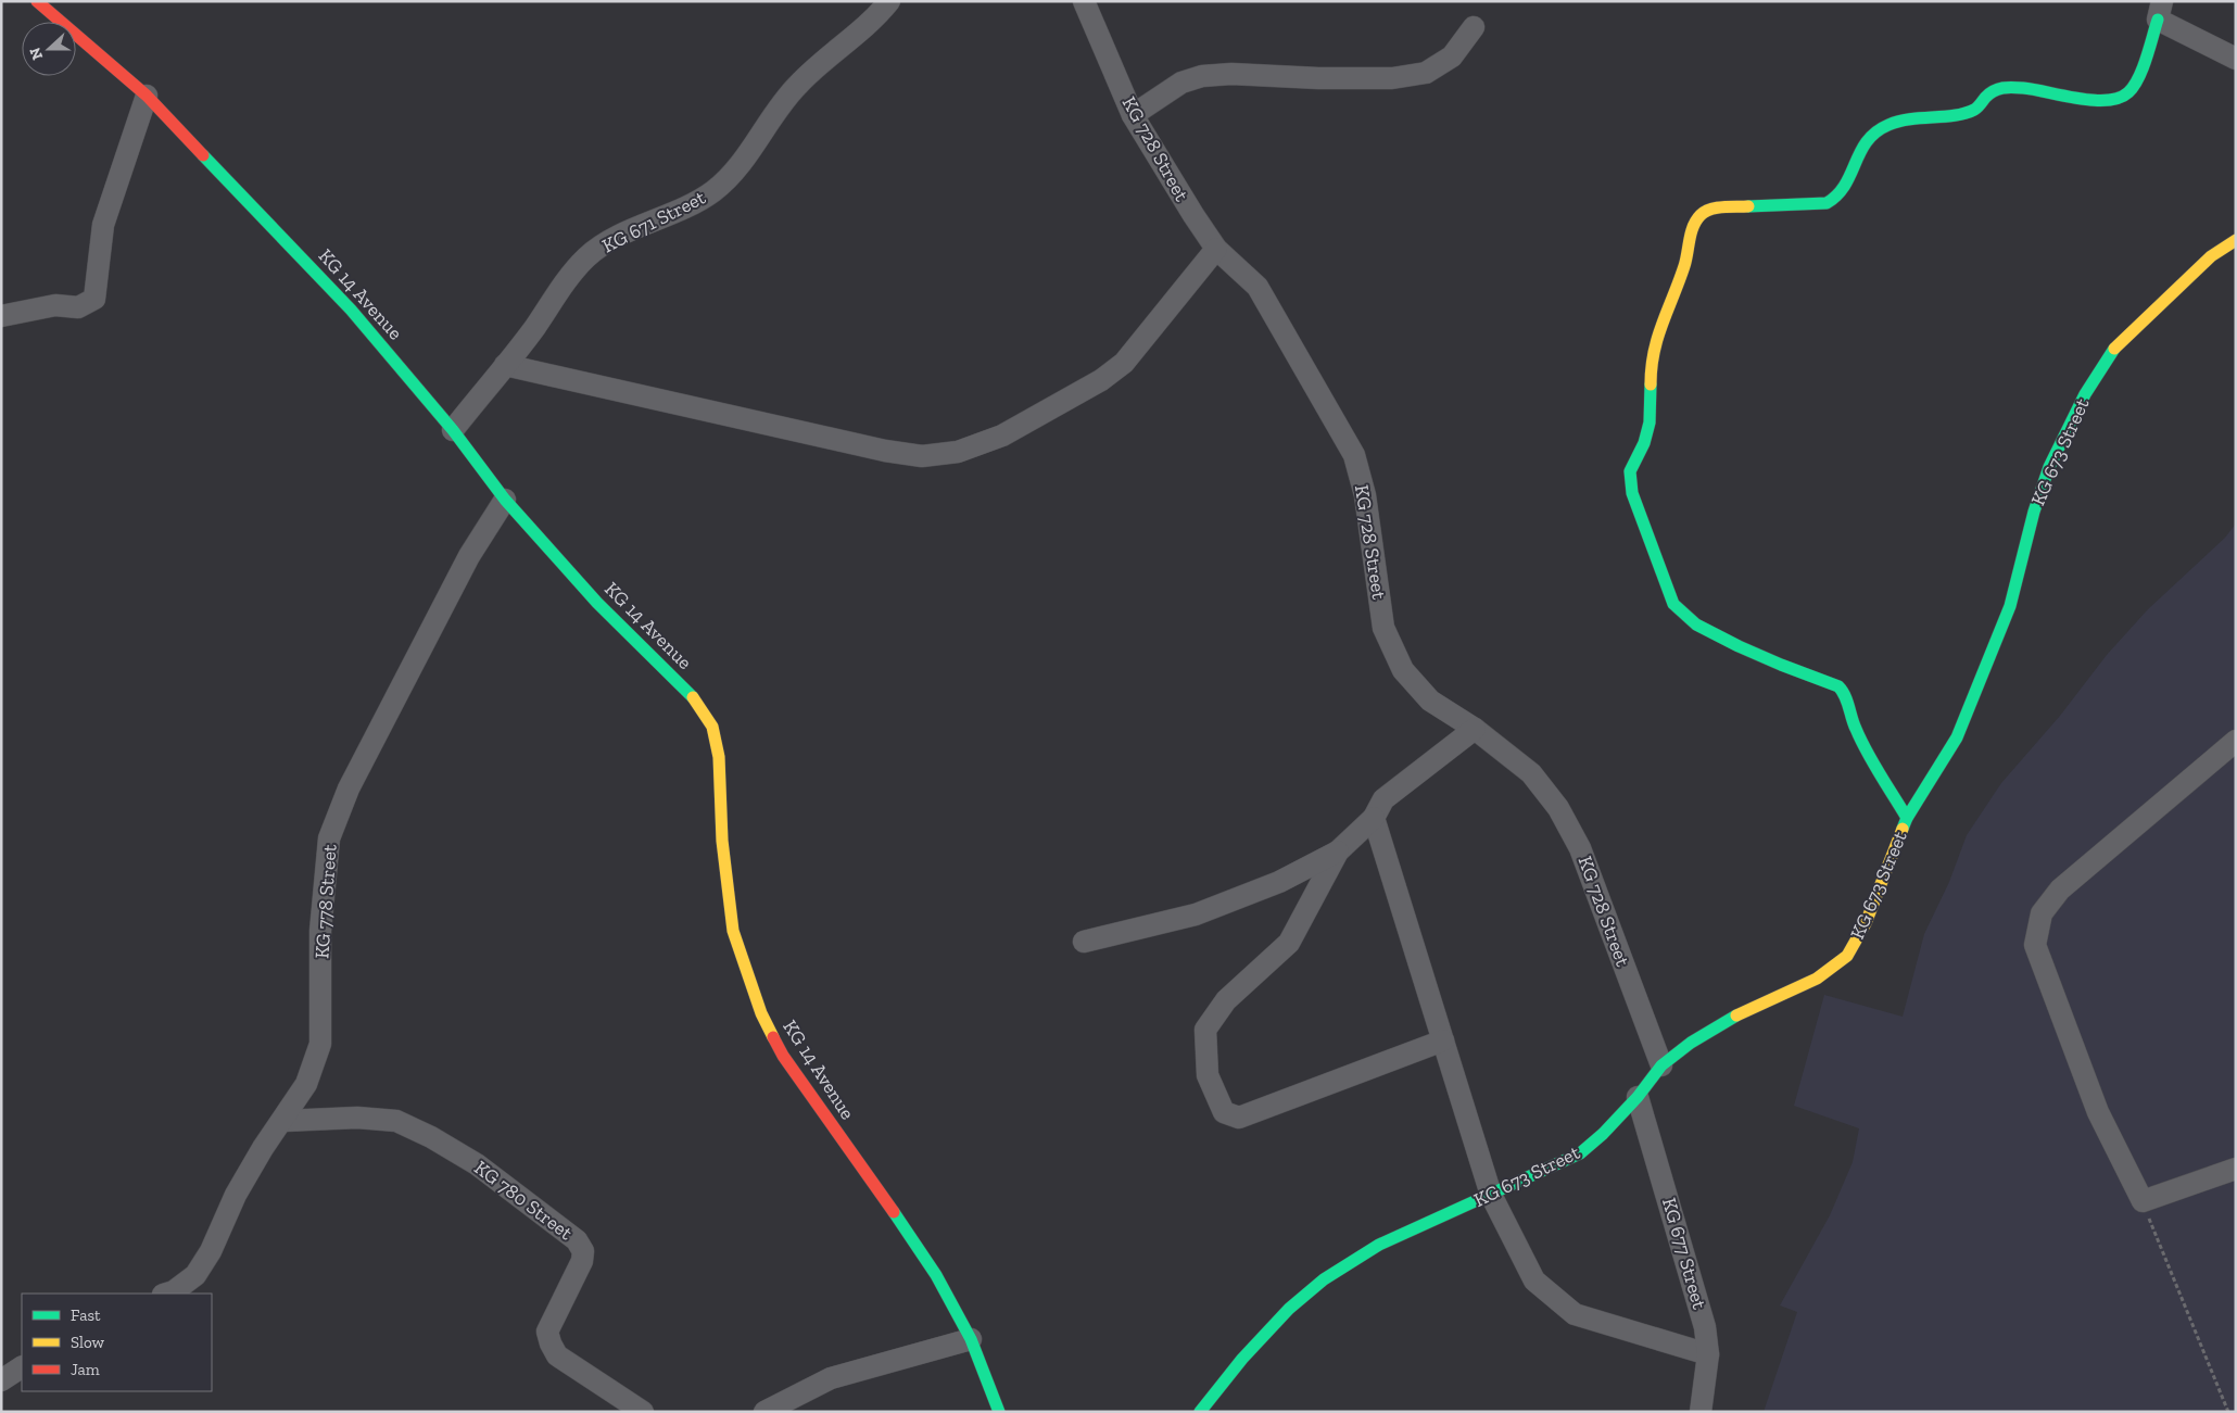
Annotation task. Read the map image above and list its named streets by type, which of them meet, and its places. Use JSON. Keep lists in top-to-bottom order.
{
  "streets": {
    "street": [
      "KG 728 Street",
      "KG 671 Street",
      "KG 14 Avenue",
      "KG 673 Street",
      "KG 778 Street",
      "KG 780 Street",
      "KG 677 Street"
    ]
  },
  "crossings": [
    ["KG 728 Street", "KG 673 Street"],
    ["KG 671 Street", "KG 14 Avenue"],
    ["KG 14 Avenue", "KG 778 Street"],
    ["KG 673 Street", "KG 677 Street"],
    ["KG 778 Street", "KG 780 Street"]
  ],
  "legend": ["Fast", "Slow", "Jam"],
  "north": "left"
}
